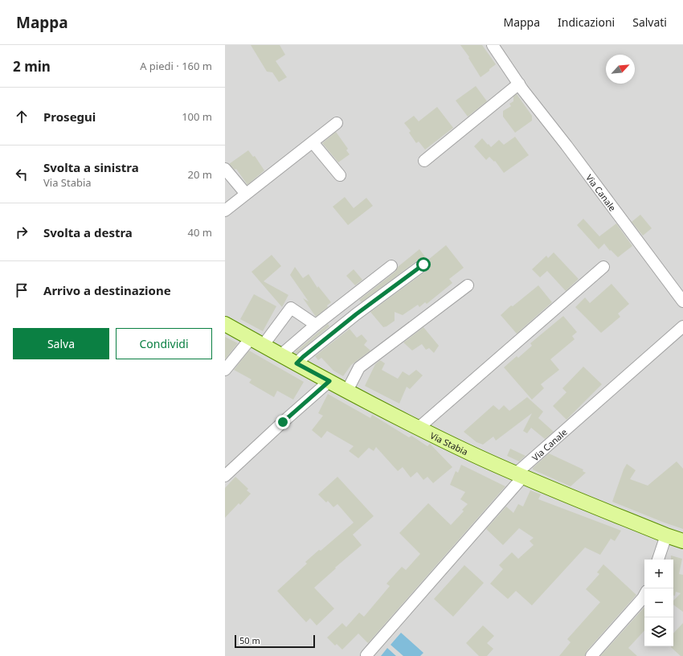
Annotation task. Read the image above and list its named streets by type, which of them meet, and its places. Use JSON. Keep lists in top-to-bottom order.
{
  "streets": {
    "main road": ["Via Stabia"],
    "street": ["Via Canale"]
  },
  "crossings": [
    ["Via Canale", "Via Stabia"]
  ],
  "scale_bar": "50 m",
  "north": "top right",
  "page": {
    "header": "Mappa",
    "nav": ["Mappa", "Indicazioni", "Salvati"],
    "heading": ["2 min", "A piedi · 160 m"],
    "list": [
      ["Prosegui", "100 m"],
      ["Svolta a sinistra", "Via Stabia", "20 m"],
      ["Svolta a destra", "40 m"],
      "Arrivo a destinazione"
    ],
    "buttons": ["Salva", "Condividi"],
    "map_buttons": ["+", "−"],
    "scale": "50 m"
  }
}
